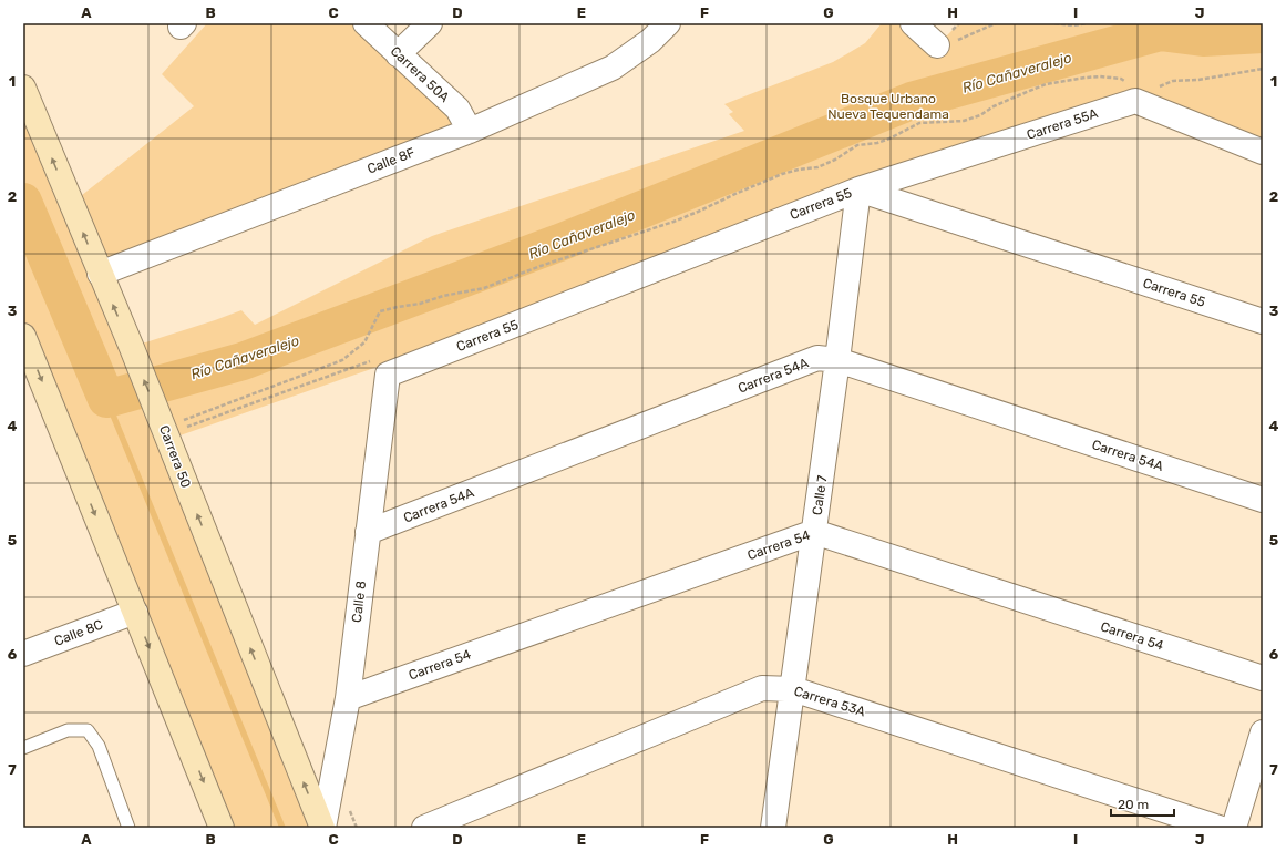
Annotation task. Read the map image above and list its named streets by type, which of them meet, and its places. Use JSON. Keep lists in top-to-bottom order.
{
  "streets": {
    "main road": ["Carrera 50"],
    "street": [
      "Carrera 50A",
      "Carrera 55A",
      "Calle 8F",
      "Carrera 55",
      "Carrera 54A",
      "Calle 7",
      "Carrera 54",
      "Calle 8",
      "Calle 8C",
      "Carrera 53A"
    ]
  },
  "crossings": [
    ["Carrera 50A", "Calle 8F"],
    ["Carrera 55A", "Carrera 55"],
    ["Carrera 55A", "Calle 7"],
    ["Calle 8F", "Carrera 50"],
    ["Carrera 55", "Calle 7"],
    ["Carrera 55", "Calle 8"],
    ["Carrera 54A", "Calle 7"],
    ["Carrera 54A", "Calle 8"],
    ["Carrera 50", "Calle 8"],
    ["Calle 7", "Carrera 54"],
    ["Calle 7", "Carrera 53A"],
    ["Carrera 54", "Calle 8"]
  ],
  "water": ["Río Cañaveralejo"],
  "parks": ["Bosque Urbano Nueva Tequendama"],
  "scale_bar": "20 m",
  "grid": {
    "columns": [
      "A",
      "B",
      "C",
      "D",
      "E",
      "F",
      "G",
      "H",
      "I",
      "J"
    ],
    "rows": [
      "1",
      "2",
      "3",
      "4",
      "5",
      "6",
      "7"
    ]
  }
}
